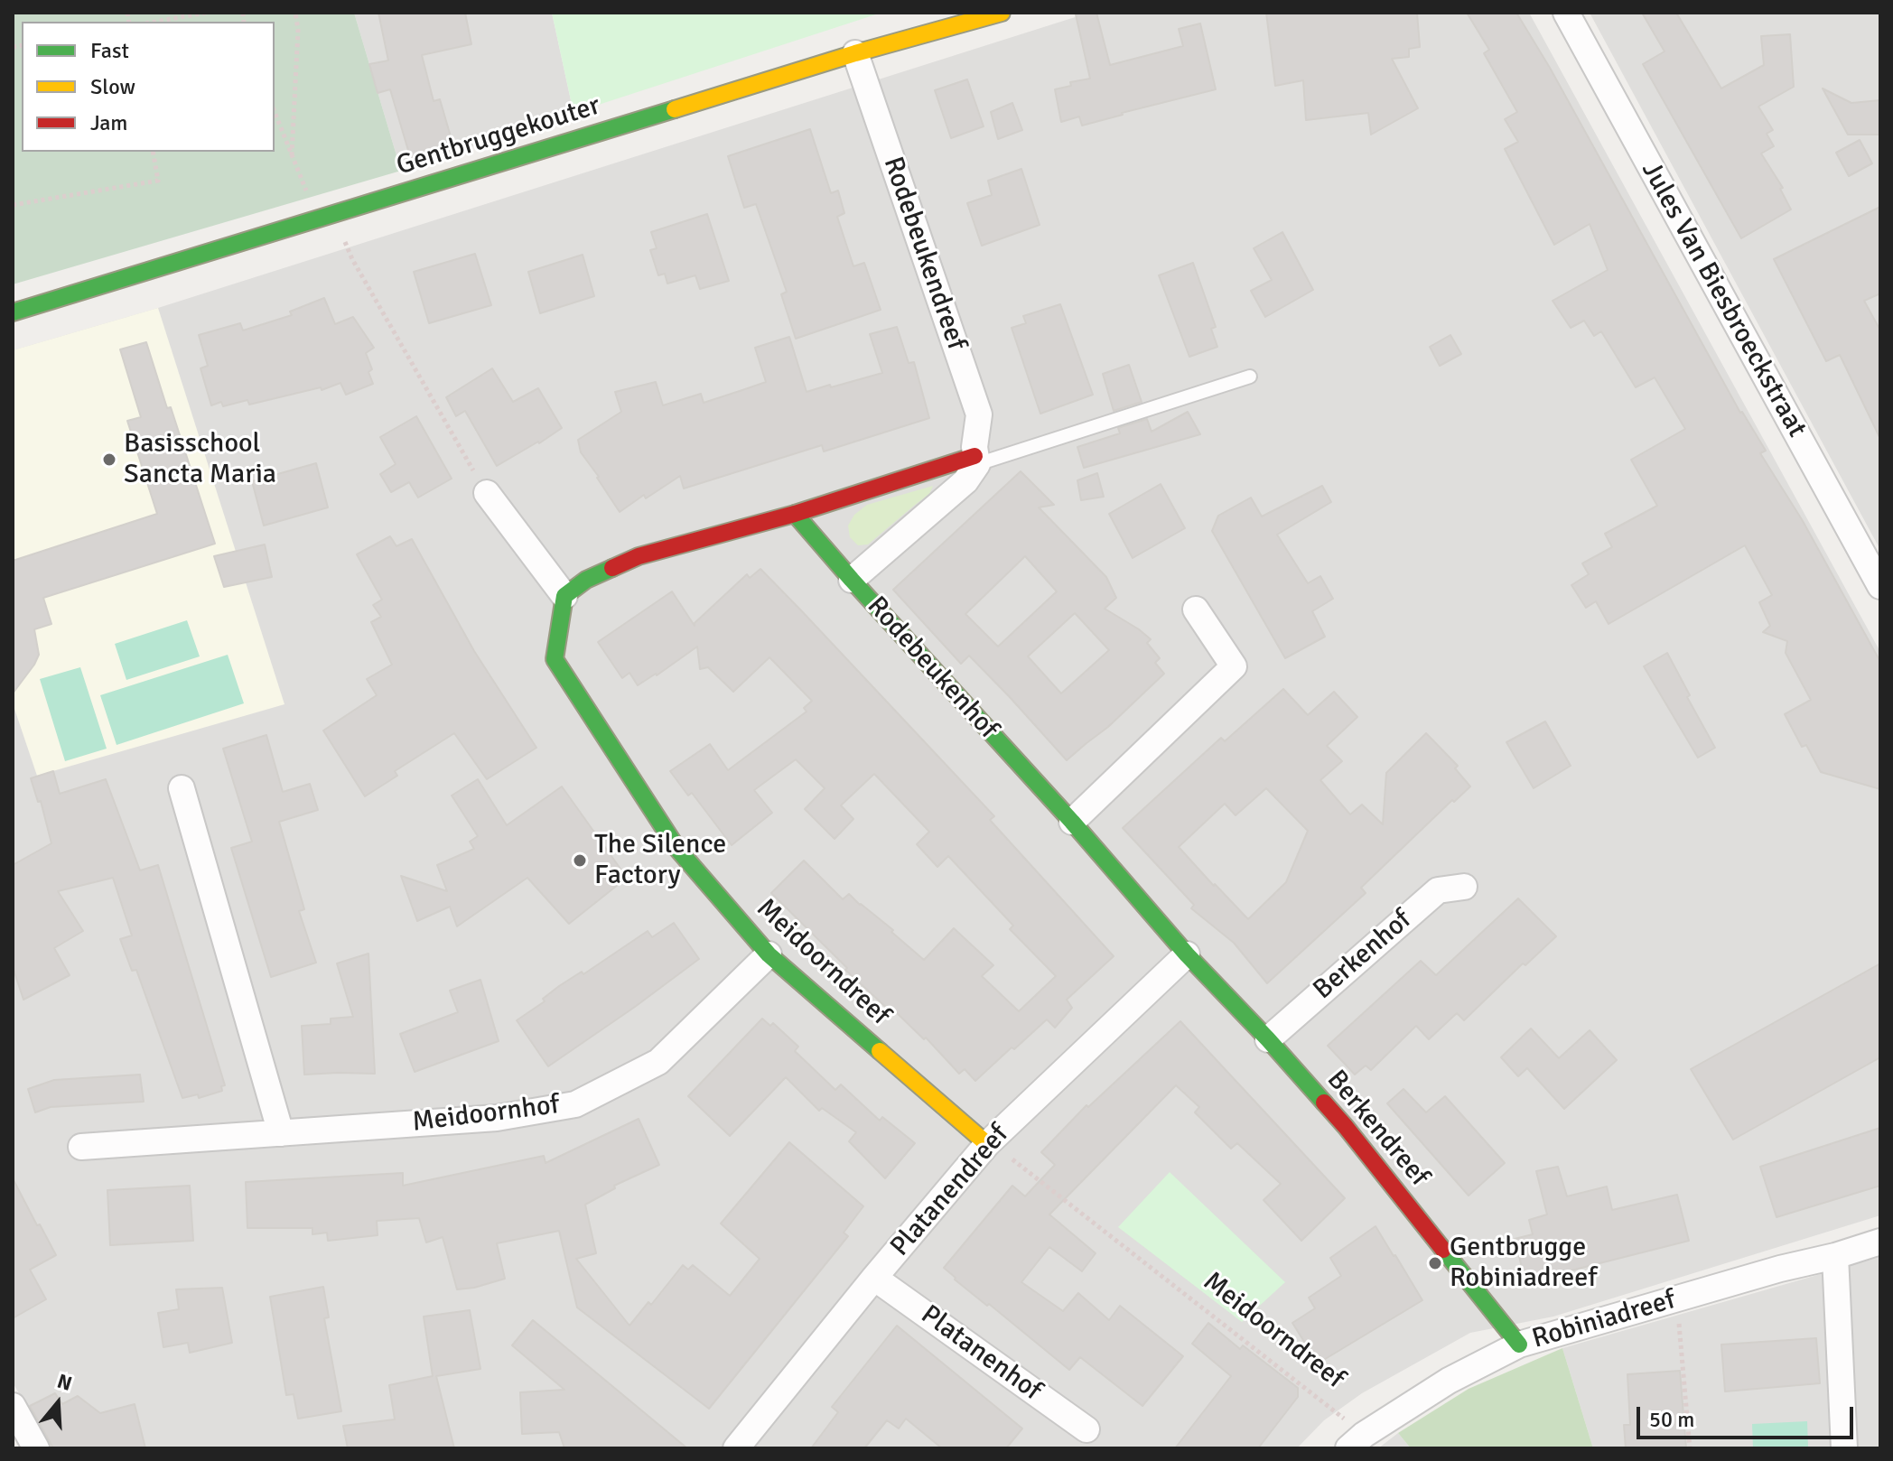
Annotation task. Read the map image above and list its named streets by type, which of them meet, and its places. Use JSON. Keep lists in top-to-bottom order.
{
  "streets": {
    "street": [
      "Gentbruggekouter",
      "Rodebeukendreef",
      "Jules Van Biesbroeckstraat",
      "Rodebeukenhof",
      "Berkenhof",
      "Meidoorndreef",
      "Meidoornhof",
      "Berkendreef",
      "Platanendreef",
      "Robiniadreef",
      "Platanenhof"
    ]
  },
  "crossings": [
    ["Gentbruggekouter", "Rodebeukendreef"],
    ["Rodebeukenhof", "Berkendreef"],
    ["Rodebeukenhof", "Platanendreef"],
    ["Berkenhof", "Berkendreef"],
    ["Meidoorndreef", "Meidoornhof"],
    ["Meidoorndreef", "Platanendreef"],
    ["Meidoorndreef", "Robiniadreef"],
    ["Berkendreef", "Platanendreef"],
    ["Berkendreef", "Robiniadreef"],
    ["Platanendreef", "Platanenhof"]
  ],
  "places": ["Basisschool Sancta Maria", "The Silence Factory", "Gentbrugge Robiniadreef"],
  "legend": ["Fast", "Slow", "Jam"],
  "scale_bar": "50 m",
  "north": "top"
}
